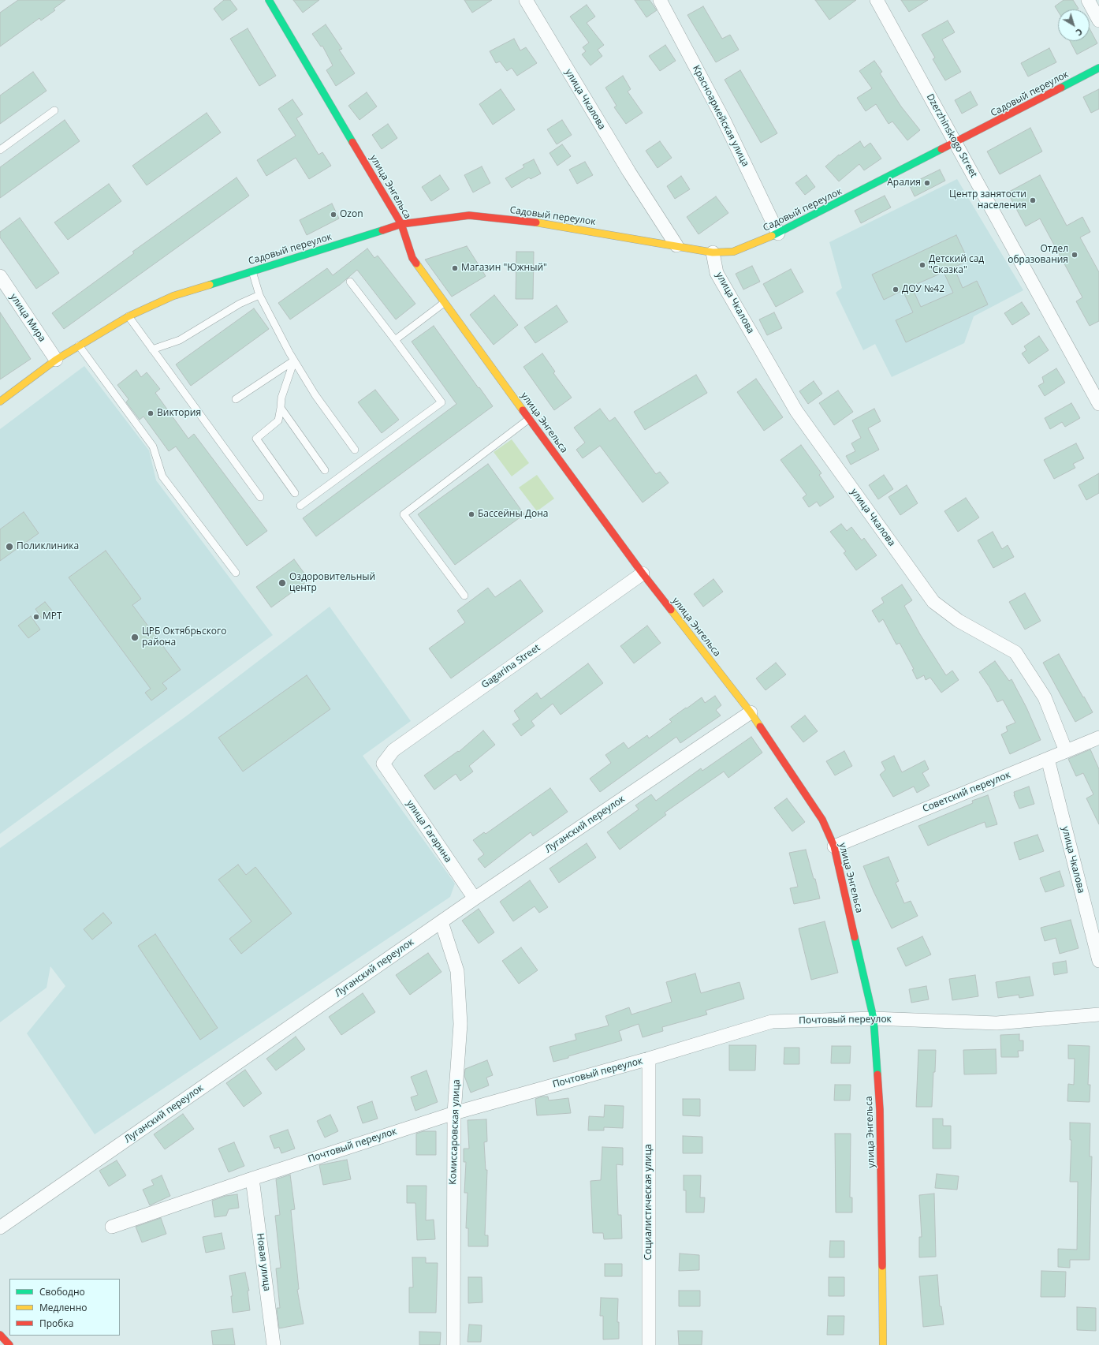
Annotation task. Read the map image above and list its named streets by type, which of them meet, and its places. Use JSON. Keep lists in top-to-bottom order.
{
  "streets": {
    "street": [
      "Садовый переулок",
      "улица Чкалова",
      "Красноармейская улица",
      "Dzerzhinskogo Street",
      "улица Энгельса",
      "улица Мира",
      "Gagarina Street",
      "Советский переулок",
      "Луганский переулок",
      "Почтовый переулок",
      "Комиссаровская улица",
      "Социалистическая улица",
      "Новая улица"
    ]
  },
  "crossings": [
    ["Садовый переулок", "улица Чкалова"],
    ["Садовый переулок", "Красноармейская улица"],
    ["Садовый переулок", "Dzerzhinskogo Street"],
    ["Садовый переулок", "улица Энгельса"],
    ["Садовый переулок", "улица Мира"],
    ["улица Чкалова", "Советский переулок"],
    ["улица Энгельса", "Gagarina Street"],
    ["улица Энгельса", "Советский переулок"],
    ["улица Энгельса", "Луганский переулок"],
    ["улица Энгельса", "Почтовый переулок"],
    ["Gagarina Street", "Луганский переулок"],
    ["Луганский переулок", "Комиссаровская улица"],
    ["Почтовый переулок", "Комиссаровская улица"],
    ["Почтовый переулок", "Социалистическая улица"],
    ["Почтовый переулок", "Новая улица"]
  ],
  "places": [
    "Аралия",
    "Центр занятости населения",
    "Ozon",
    "Отдел образования",
    "Детский сад \"Сказка\"",
    "Магазин \"Южный\"",
    "ДОУ №42",
    "Виктория",
    "Бассейны Дона",
    "Поликлиника",
    "Оздоровительный центр",
    "МРТ",
    "ЦРБ Октябрьского района"
  ],
  "legend": ["Свободно", "Медленно", "Пробка"],
  "north": "bottom right"
}
